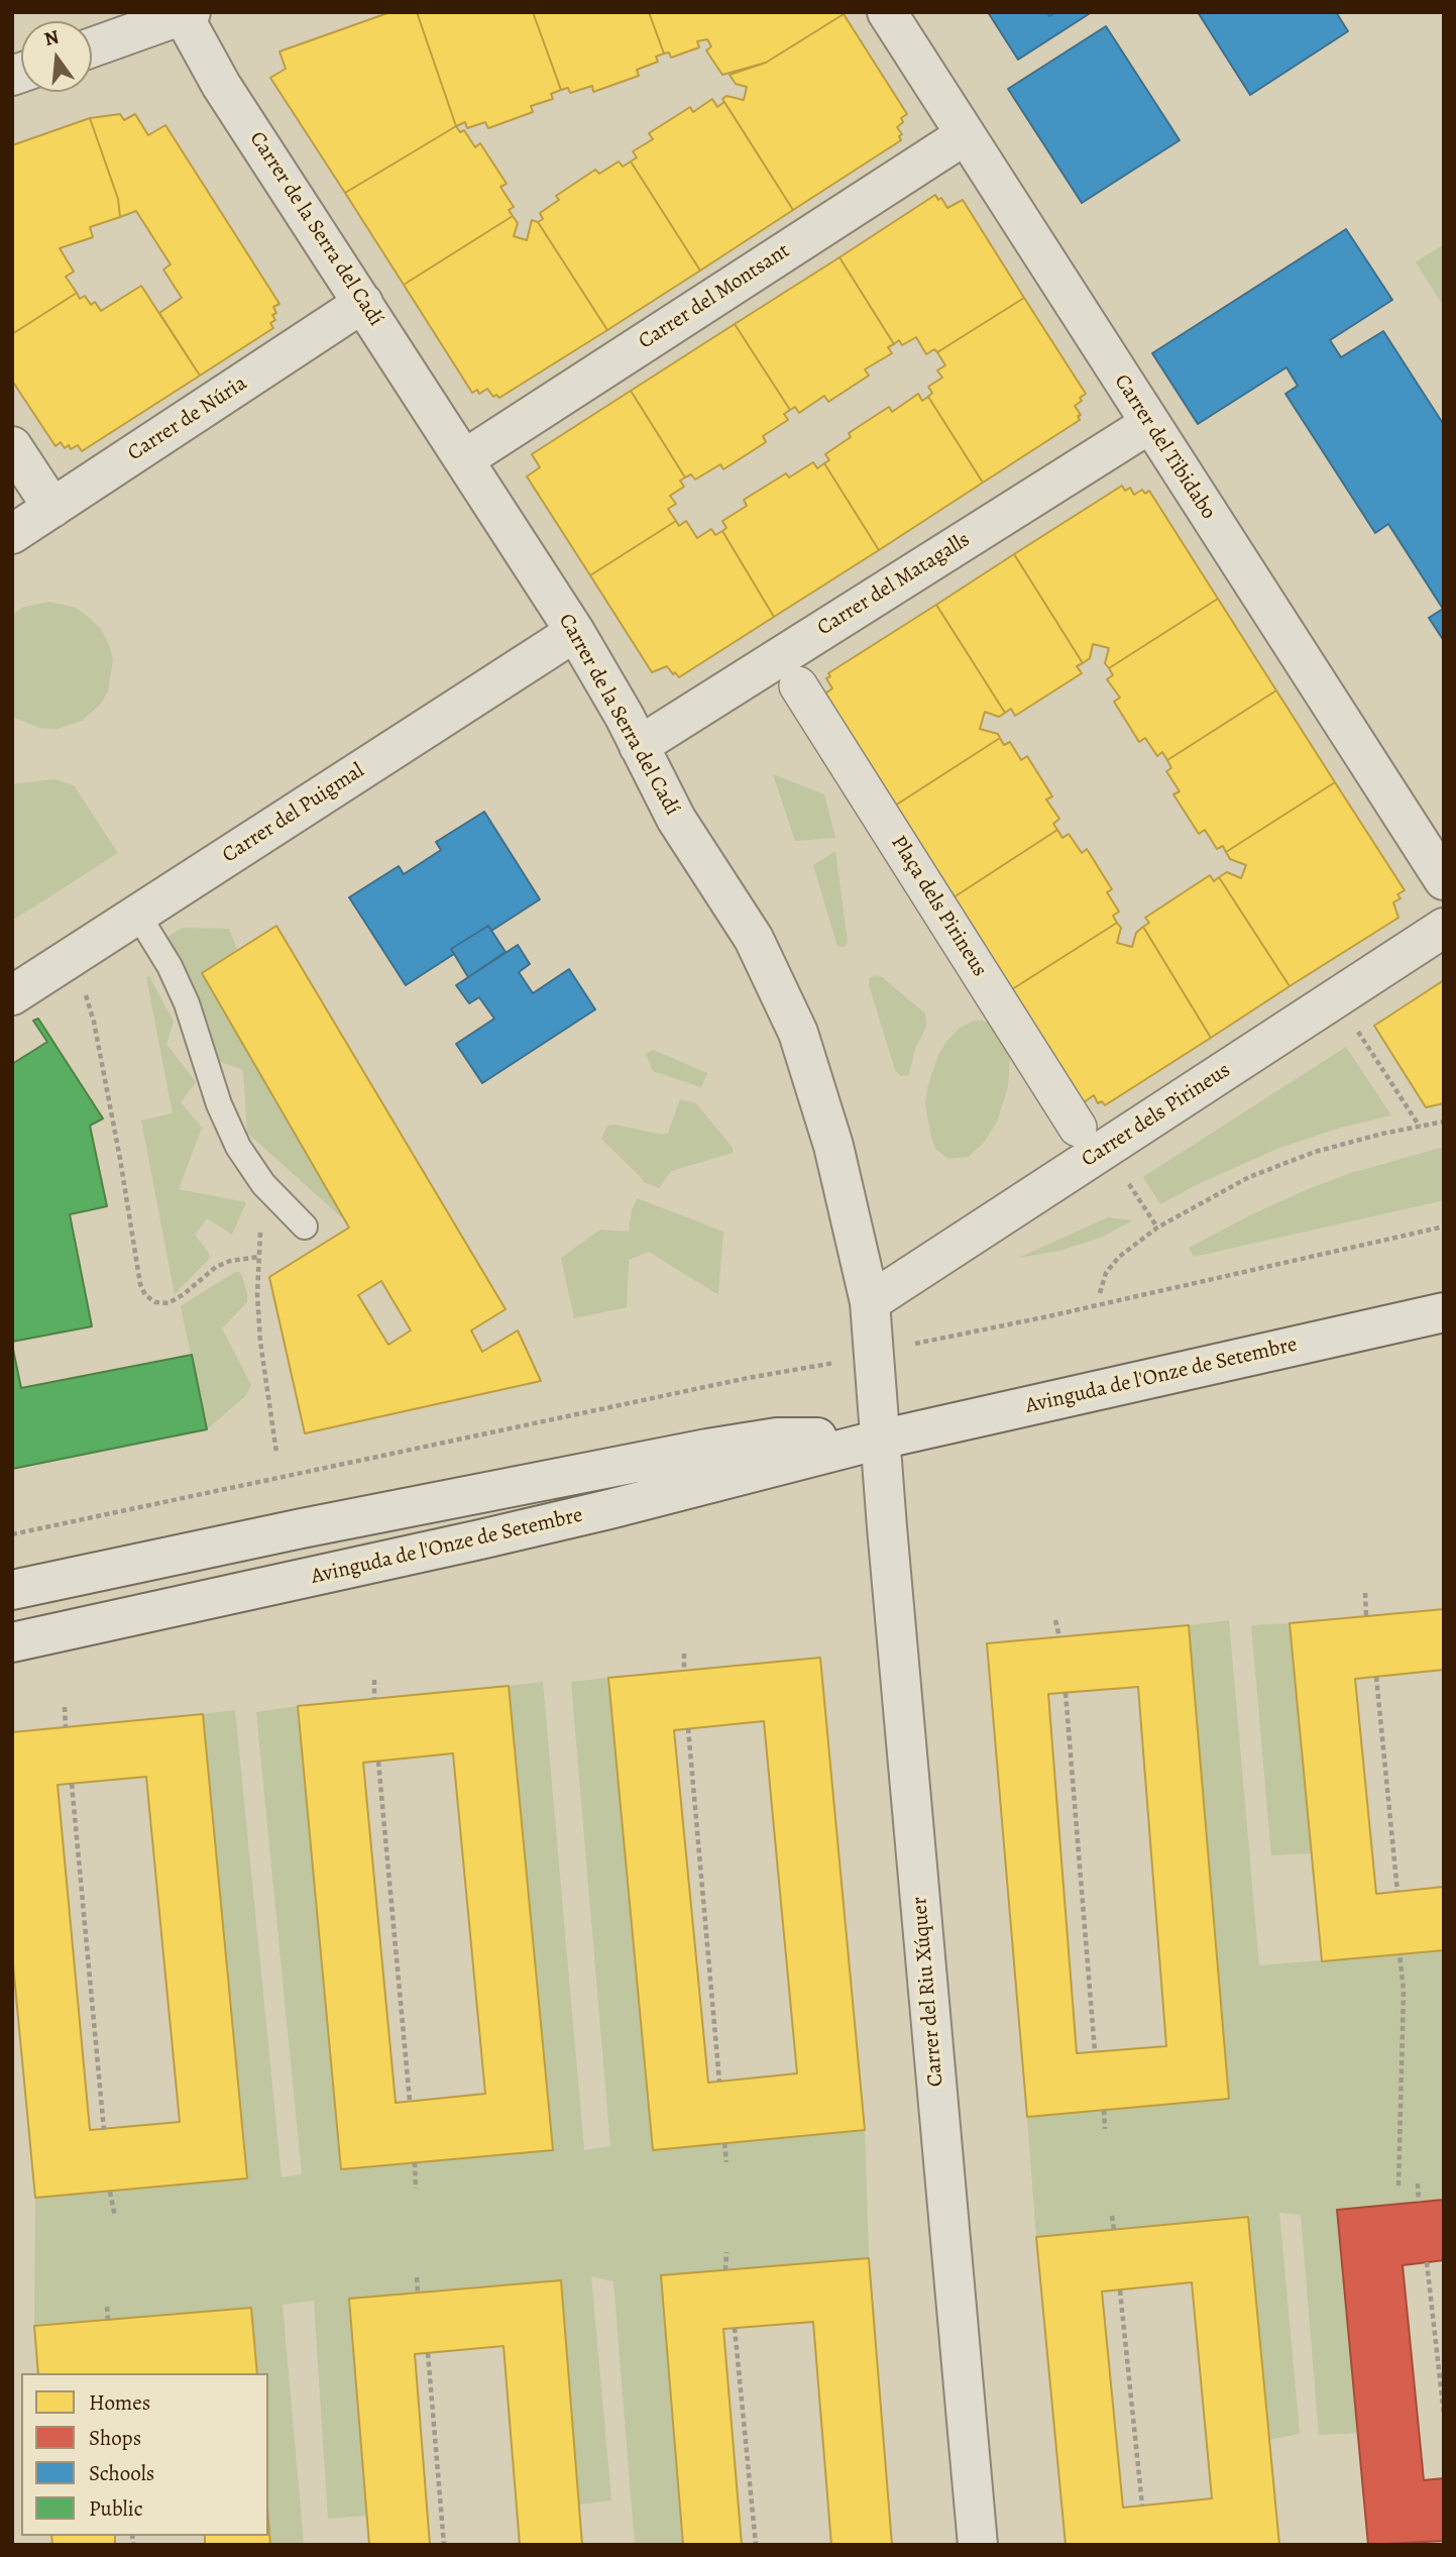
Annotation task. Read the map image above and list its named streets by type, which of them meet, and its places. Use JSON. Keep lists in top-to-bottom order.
{
  "streets": {
    "street": [
      "Carrer de la Serra del Cadí",
      "Carrer del Montsant",
      "Carrer de Núria",
      "Carrer del Tibidabo",
      "Carrer del Matagalls",
      "Carrer del Puigmal",
      "Plaça dels Pirineus",
      "Carrer dels Pirineus",
      "Avinguda de l'Onze de Setembre",
      "Carrer del Riu Xúquer"
    ]
  },
  "crossings": [
    ["Carrer de la Serra del Cadí", "Carrer del Montsant"],
    ["Carrer de la Serra del Cadí", "Carrer de Núria"],
    ["Carrer de la Serra del Cadí", "Carrer del Matagalls"],
    ["Carrer de la Serra del Cadí", "Carrer del Puigmal"],
    ["Carrer de la Serra del Cadí", "Carrer dels Pirineus"],
    ["Carrer de la Serra del Cadí", "Avinguda de l'Onze de Setembre"],
    ["Carrer de la Serra del Cadí", "Carrer del Riu Xúquer"],
    ["Carrer del Montsant", "Carrer del Tibidabo"],
    ["Carrer del Tibidabo", "Carrer del Matagalls"],
    ["Avinguda de l'Onze de Setembre", "Carrer del Riu Xúquer"]
  ],
  "legend": [
    "Homes",
    "Shops",
    "Schools",
    "Public"
  ],
  "north": "top"
}
